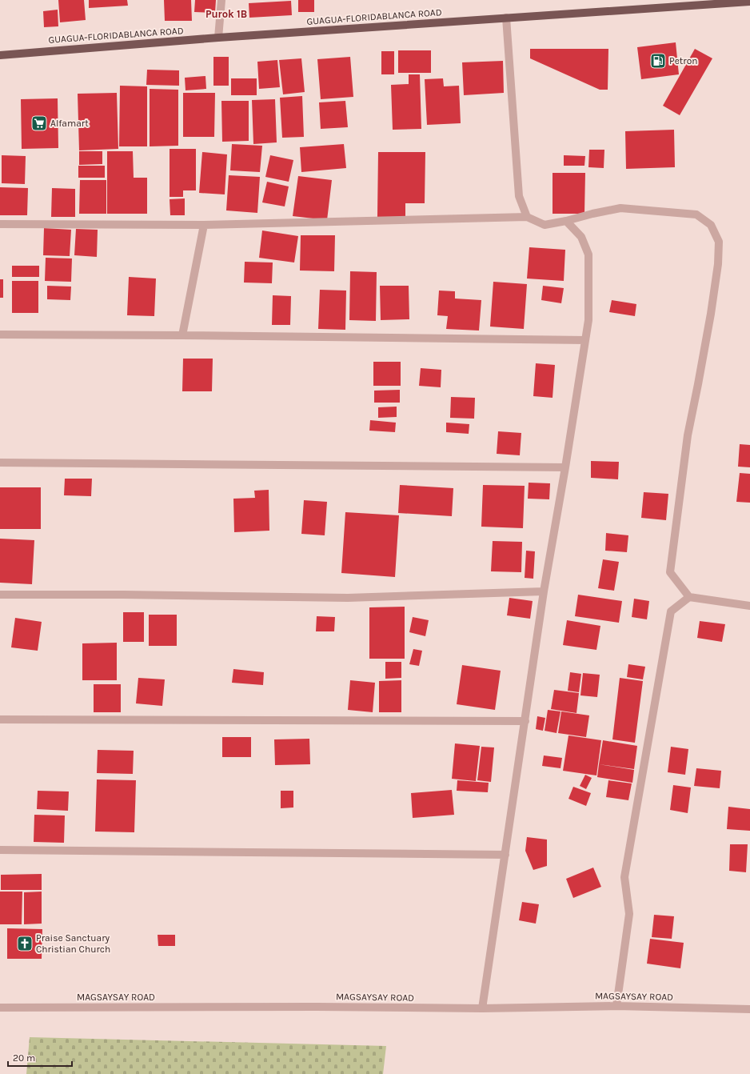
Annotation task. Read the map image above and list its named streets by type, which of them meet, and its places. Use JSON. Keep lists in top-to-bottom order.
{
  "streets": {
    "main road": ["GUAGUA-FLORIDABLANCA ROAD"],
    "street": ["MAGSAYSAY ROAD"]
  },
  "districts": ["Purok 1B"],
  "places": {
    "fuel station": ["Petron"],
    "supermarket": ["Alfamart"],
    "church": ["Praise Sanctuary Christian Church"]
  },
  "scale_bar": "20 m"
}
